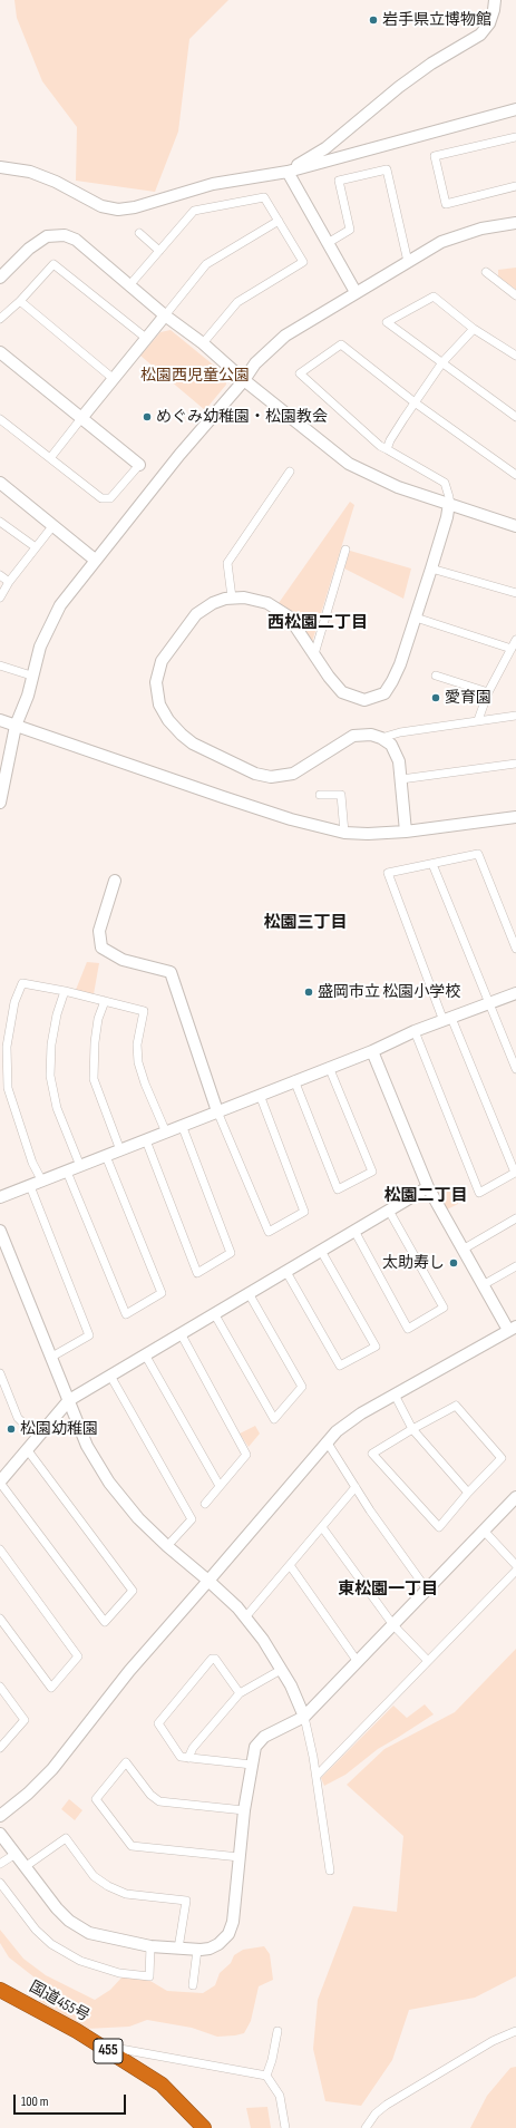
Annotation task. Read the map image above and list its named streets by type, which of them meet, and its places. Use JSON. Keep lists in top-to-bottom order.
{
  "streets": {
    "highway": ["国道455号", "455"]
  },
  "districts": [
    "西松園二丁目",
    "松園三丁目",
    "松園二丁目",
    "東松園一丁目"
  ],
  "parks": ["松園西児童公園"],
  "places": [
    "岩手県立博物館",
    "めぐみ幼稚園・松園教会",
    "愛育園",
    "盛岡市立 松園小学校",
    "太助寿し",
    "松園幼稚園"
  ],
  "scale_bar": "100 m"
}
